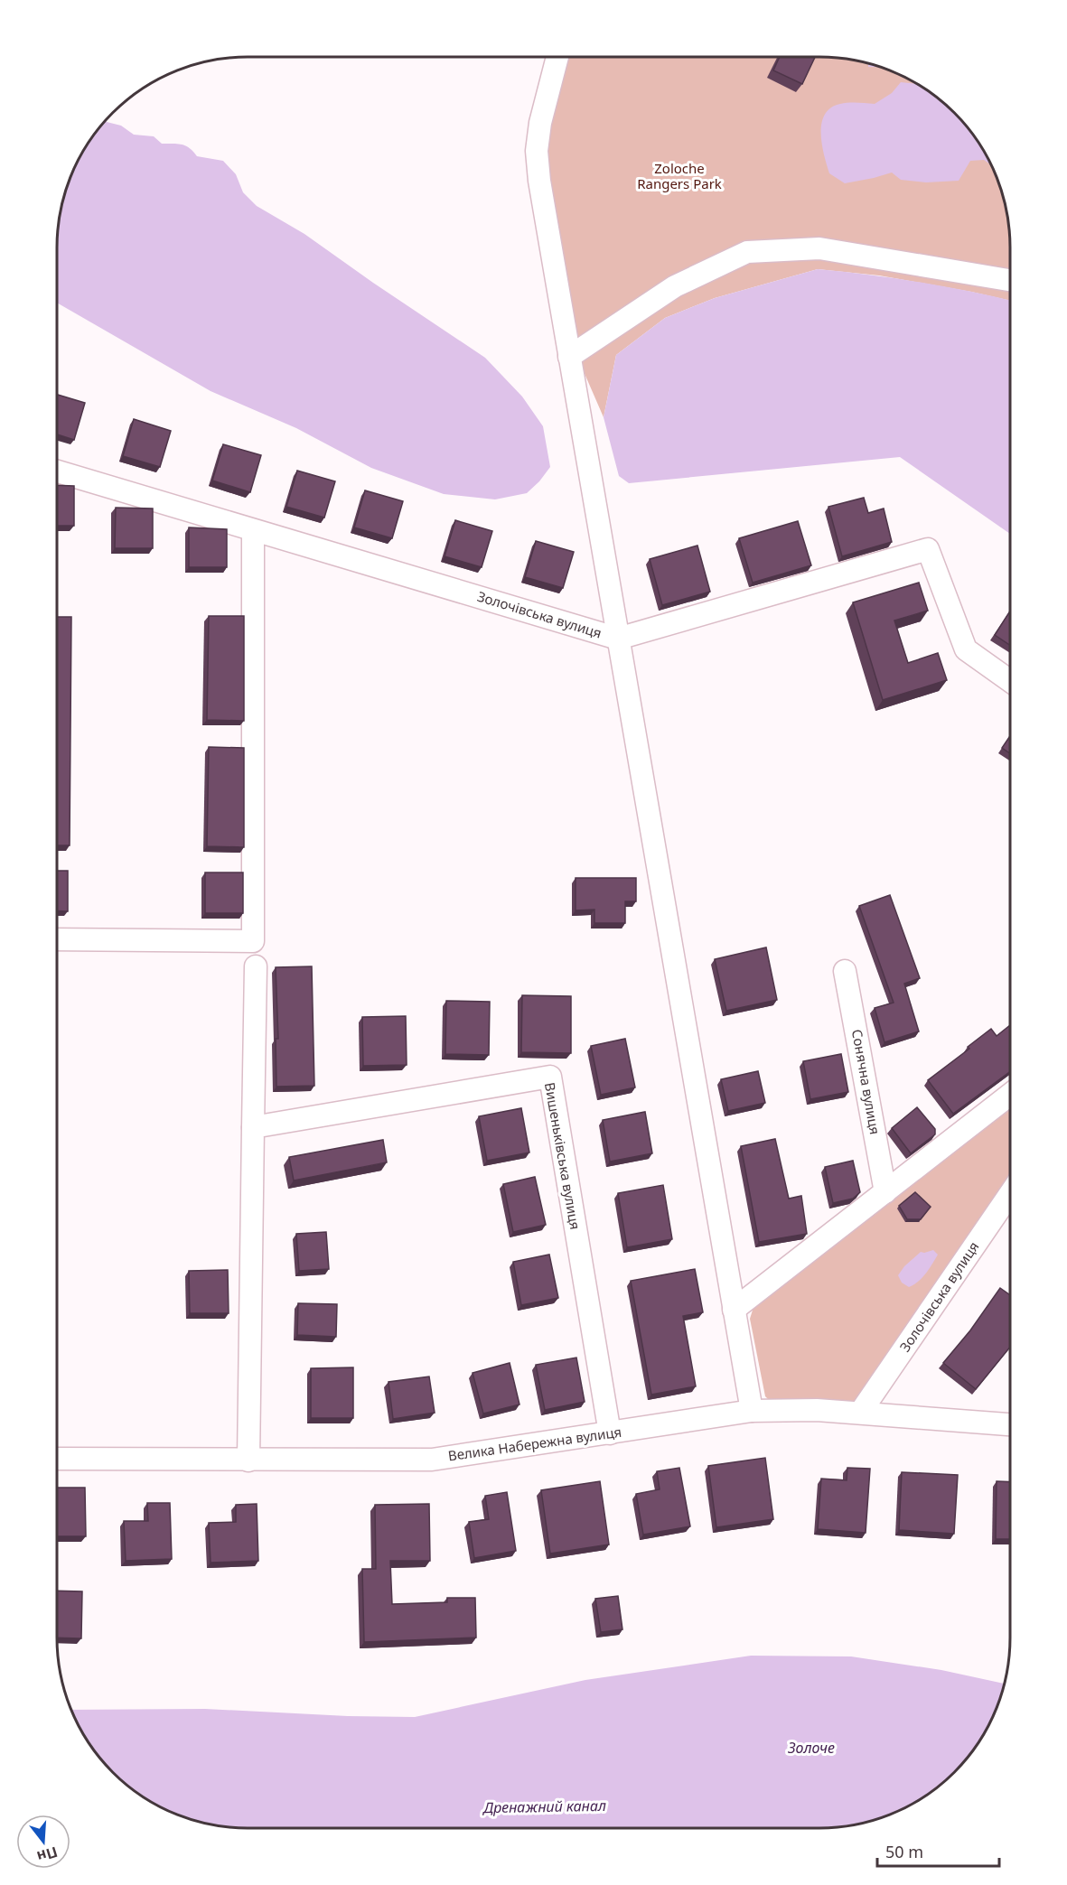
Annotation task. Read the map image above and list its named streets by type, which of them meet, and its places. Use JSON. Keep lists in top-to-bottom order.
{
  "streets": {
    "street": [
      "Золочівська вулиця",
      "Сонячна вулиця",
      "Вишеньківська вулиця",
      "Велика Набережна вулиця"
    ]
  },
  "crossings": [
    ["Золочівська вулиця", "Велика Набережна вулиця"],
    ["Вишеньківська вулиця", "Велика Набережна вулиця"]
  ],
  "water": ["Золоче", "Дренажний канал"],
  "parks": ["Zoloche Rangers Park"],
  "scale_bar": "50 m",
  "north": "bottom"
}
